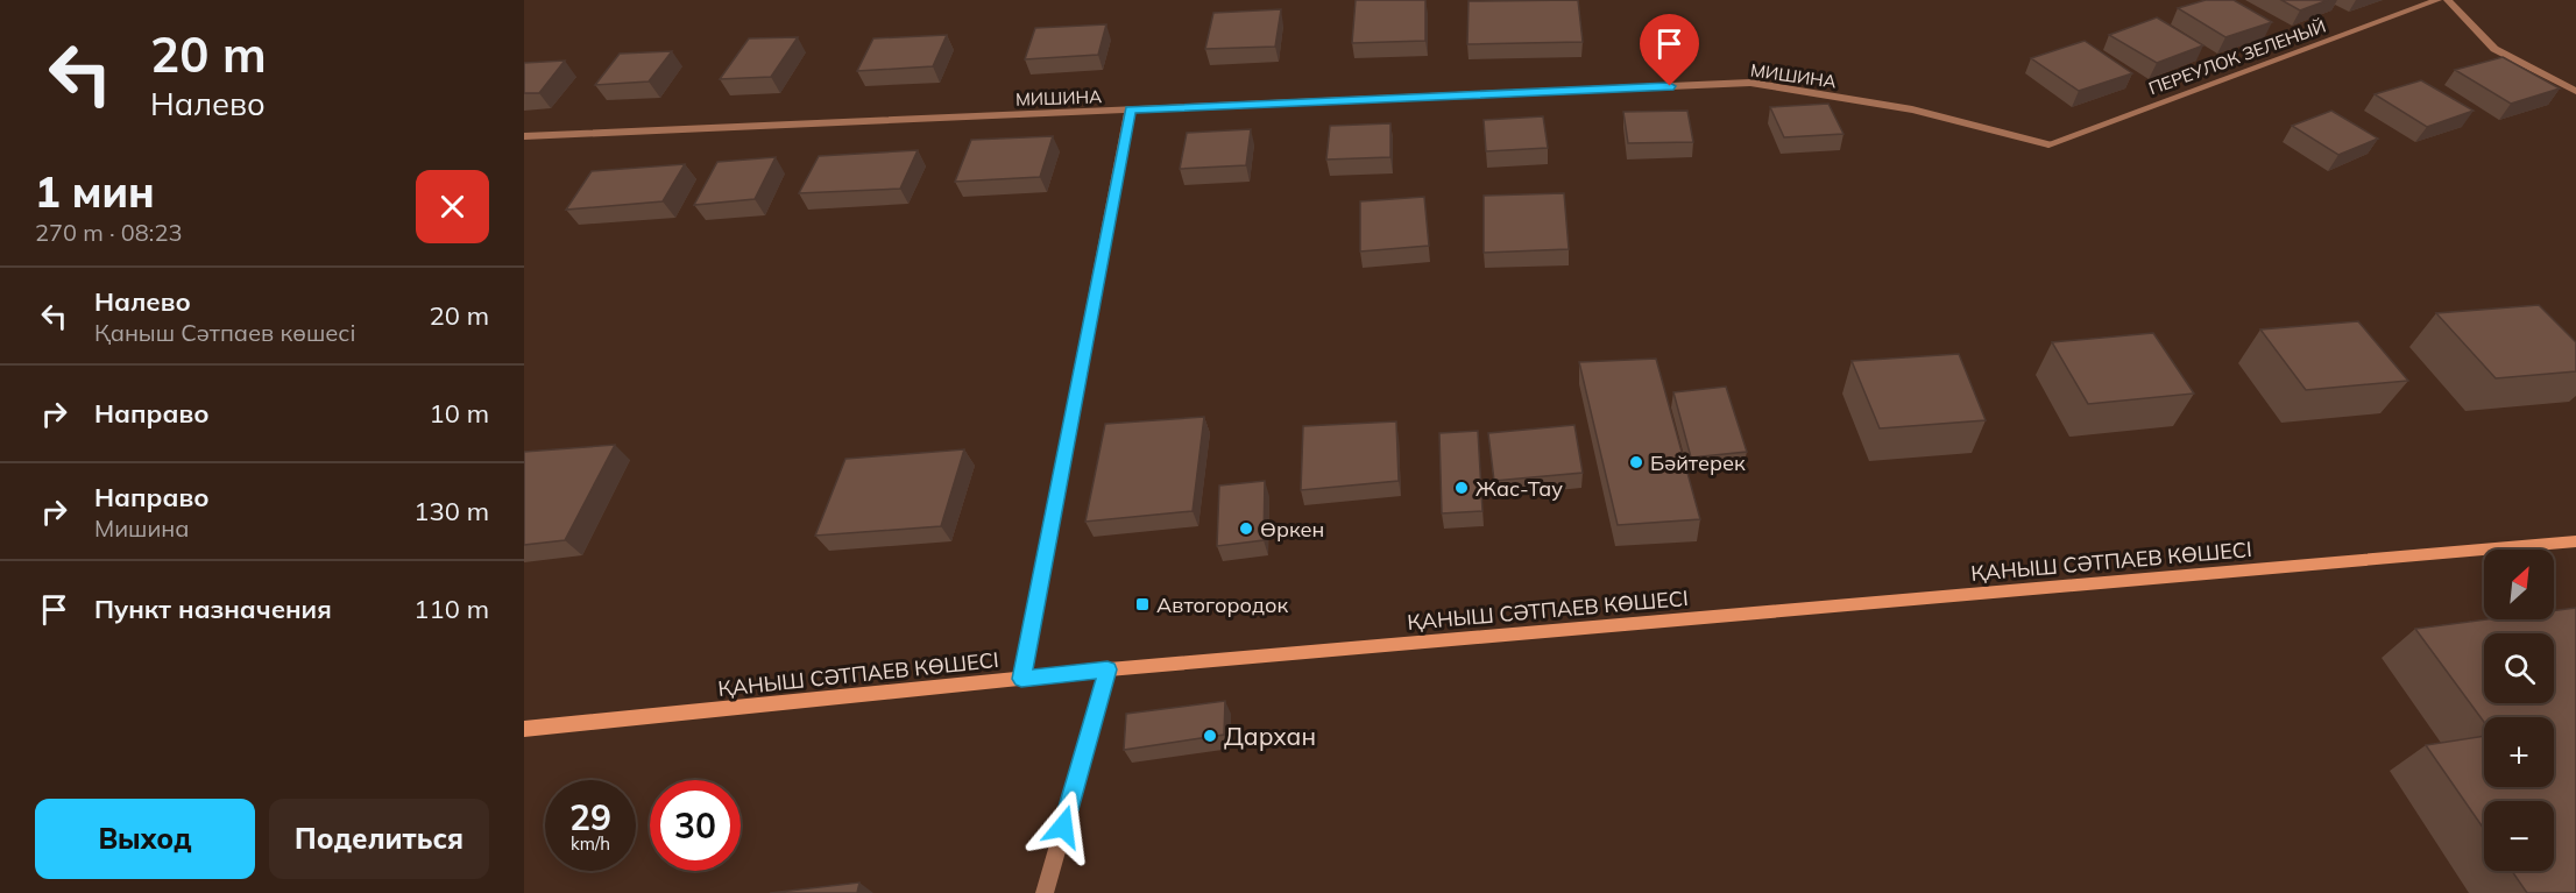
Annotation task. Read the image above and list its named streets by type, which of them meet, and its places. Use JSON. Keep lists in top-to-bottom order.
{
  "streets": {
    "street": ["ПЕРЕУЛОК ЗЕЛЕНЫЙ", "МИШИНА", "ҚАНЫШ СӘТПАЕВ КӨШЕСІ"]
  },
  "crossings": [
    ["ПЕРЕУЛОК ЗЕЛЕНЫЙ", "МИШИНА"]
  ],
  "places": {
    "other": [
      "Бәйтерек",
      "Жас-Тау",
      "Өркен",
      "Дархан"
    ],
    "transit": ["Автогородок"]
  },
  "north": "top right",
  "page": {
    "turn": ["20 m", "Налево"],
    "heading": ["1 мин", "270 m · 08:23"],
    "list": [
      {
        "name": "Налево",
        "note": "Қаныш Сәтпаев көшесі",
        "value": "20 m"
      },
      {
        "name": "Направо",
        "value": "10 m"
      },
      {
        "name": "Направо",
        "note": "Мишина",
        "value": "130 m"
      },
      {
        "name": "Пункт назначения",
        "value": "110 m"
      }
    ],
    "map_buttons": ["+", "−"],
    "speed": "29 km/h",
    "limit": "30",
    "buttons": ["Выход", "Поделиться"]
  }
}
